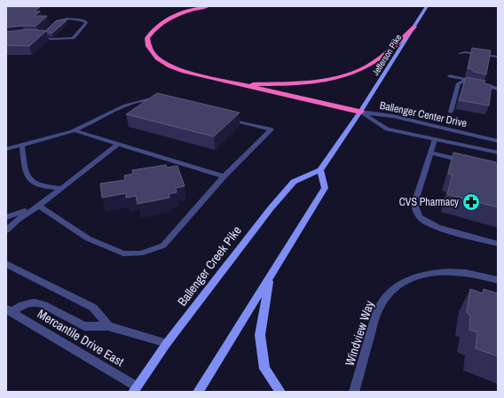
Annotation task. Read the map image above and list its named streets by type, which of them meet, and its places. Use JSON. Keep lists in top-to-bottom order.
{
  "streets": {
    "main road": ["Jefferson Pike", "Ballenger Creek Pike"],
    "street": ["Ballenger Center Drive", "Windview Way", "Mercantile Drive East"]
  },
  "crossings": [
    ["Jefferson Pike", "Ballenger Center Drive"],
    ["Ballenger Creek Pike", "Mercantile Drive East"]
  ],
  "places": {
    "pharmacy": ["CVS Pharmacy"]
  }
}
